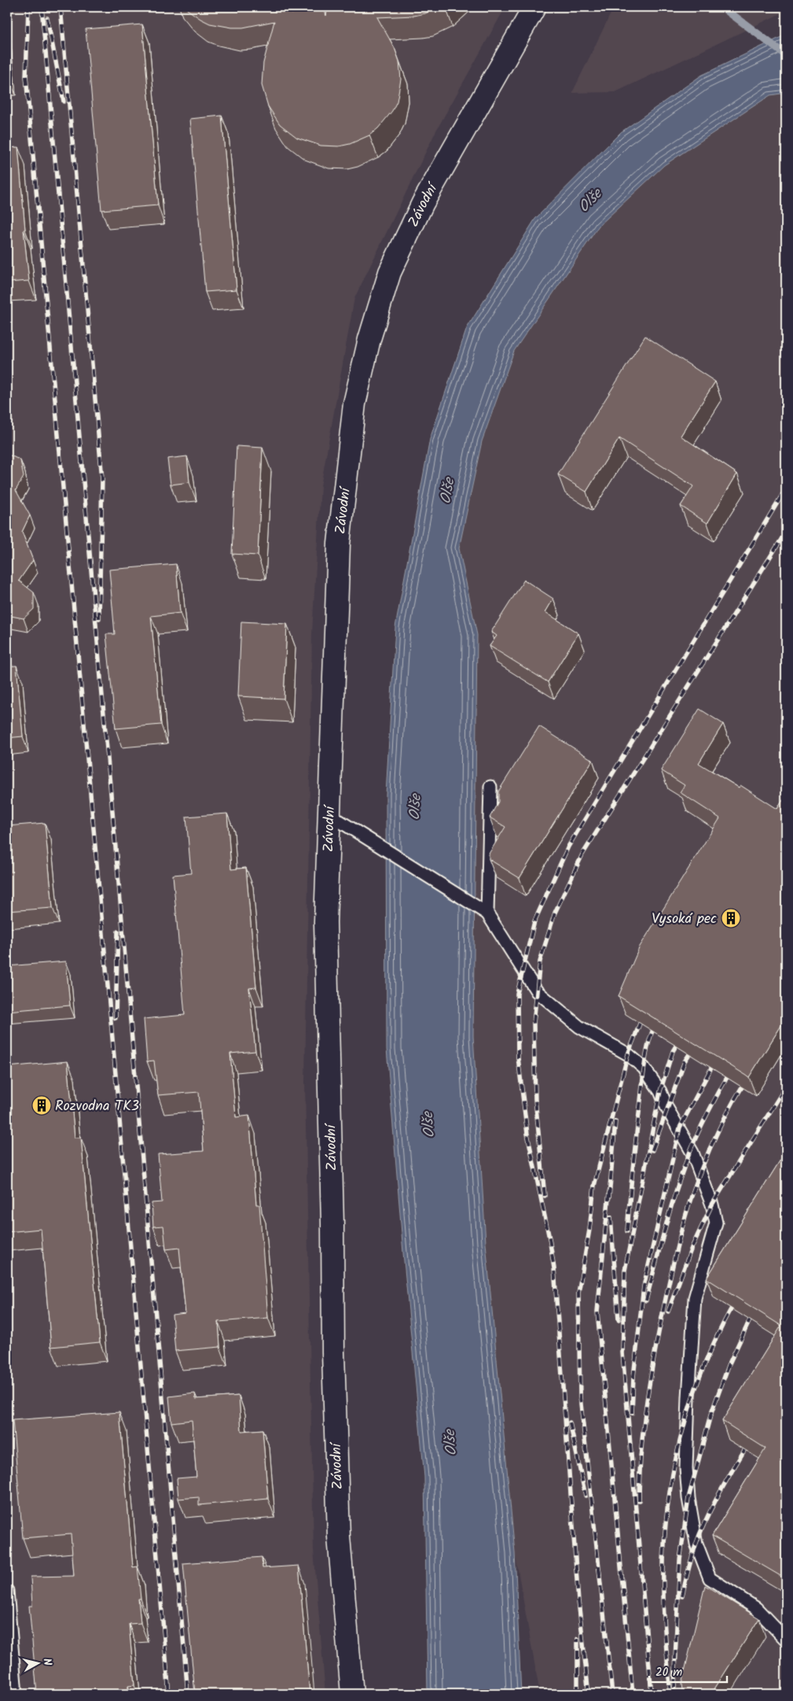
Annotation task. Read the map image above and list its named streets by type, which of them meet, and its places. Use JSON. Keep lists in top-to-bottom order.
{
  "streets": {
    "street": ["Závodní"]
  },
  "water": ["Olše"],
  "places": {
    "building": ["Vysoká pec", "Rozvodna TK3"]
  },
  "scale_bar": "20 m",
  "north": "right"
}
